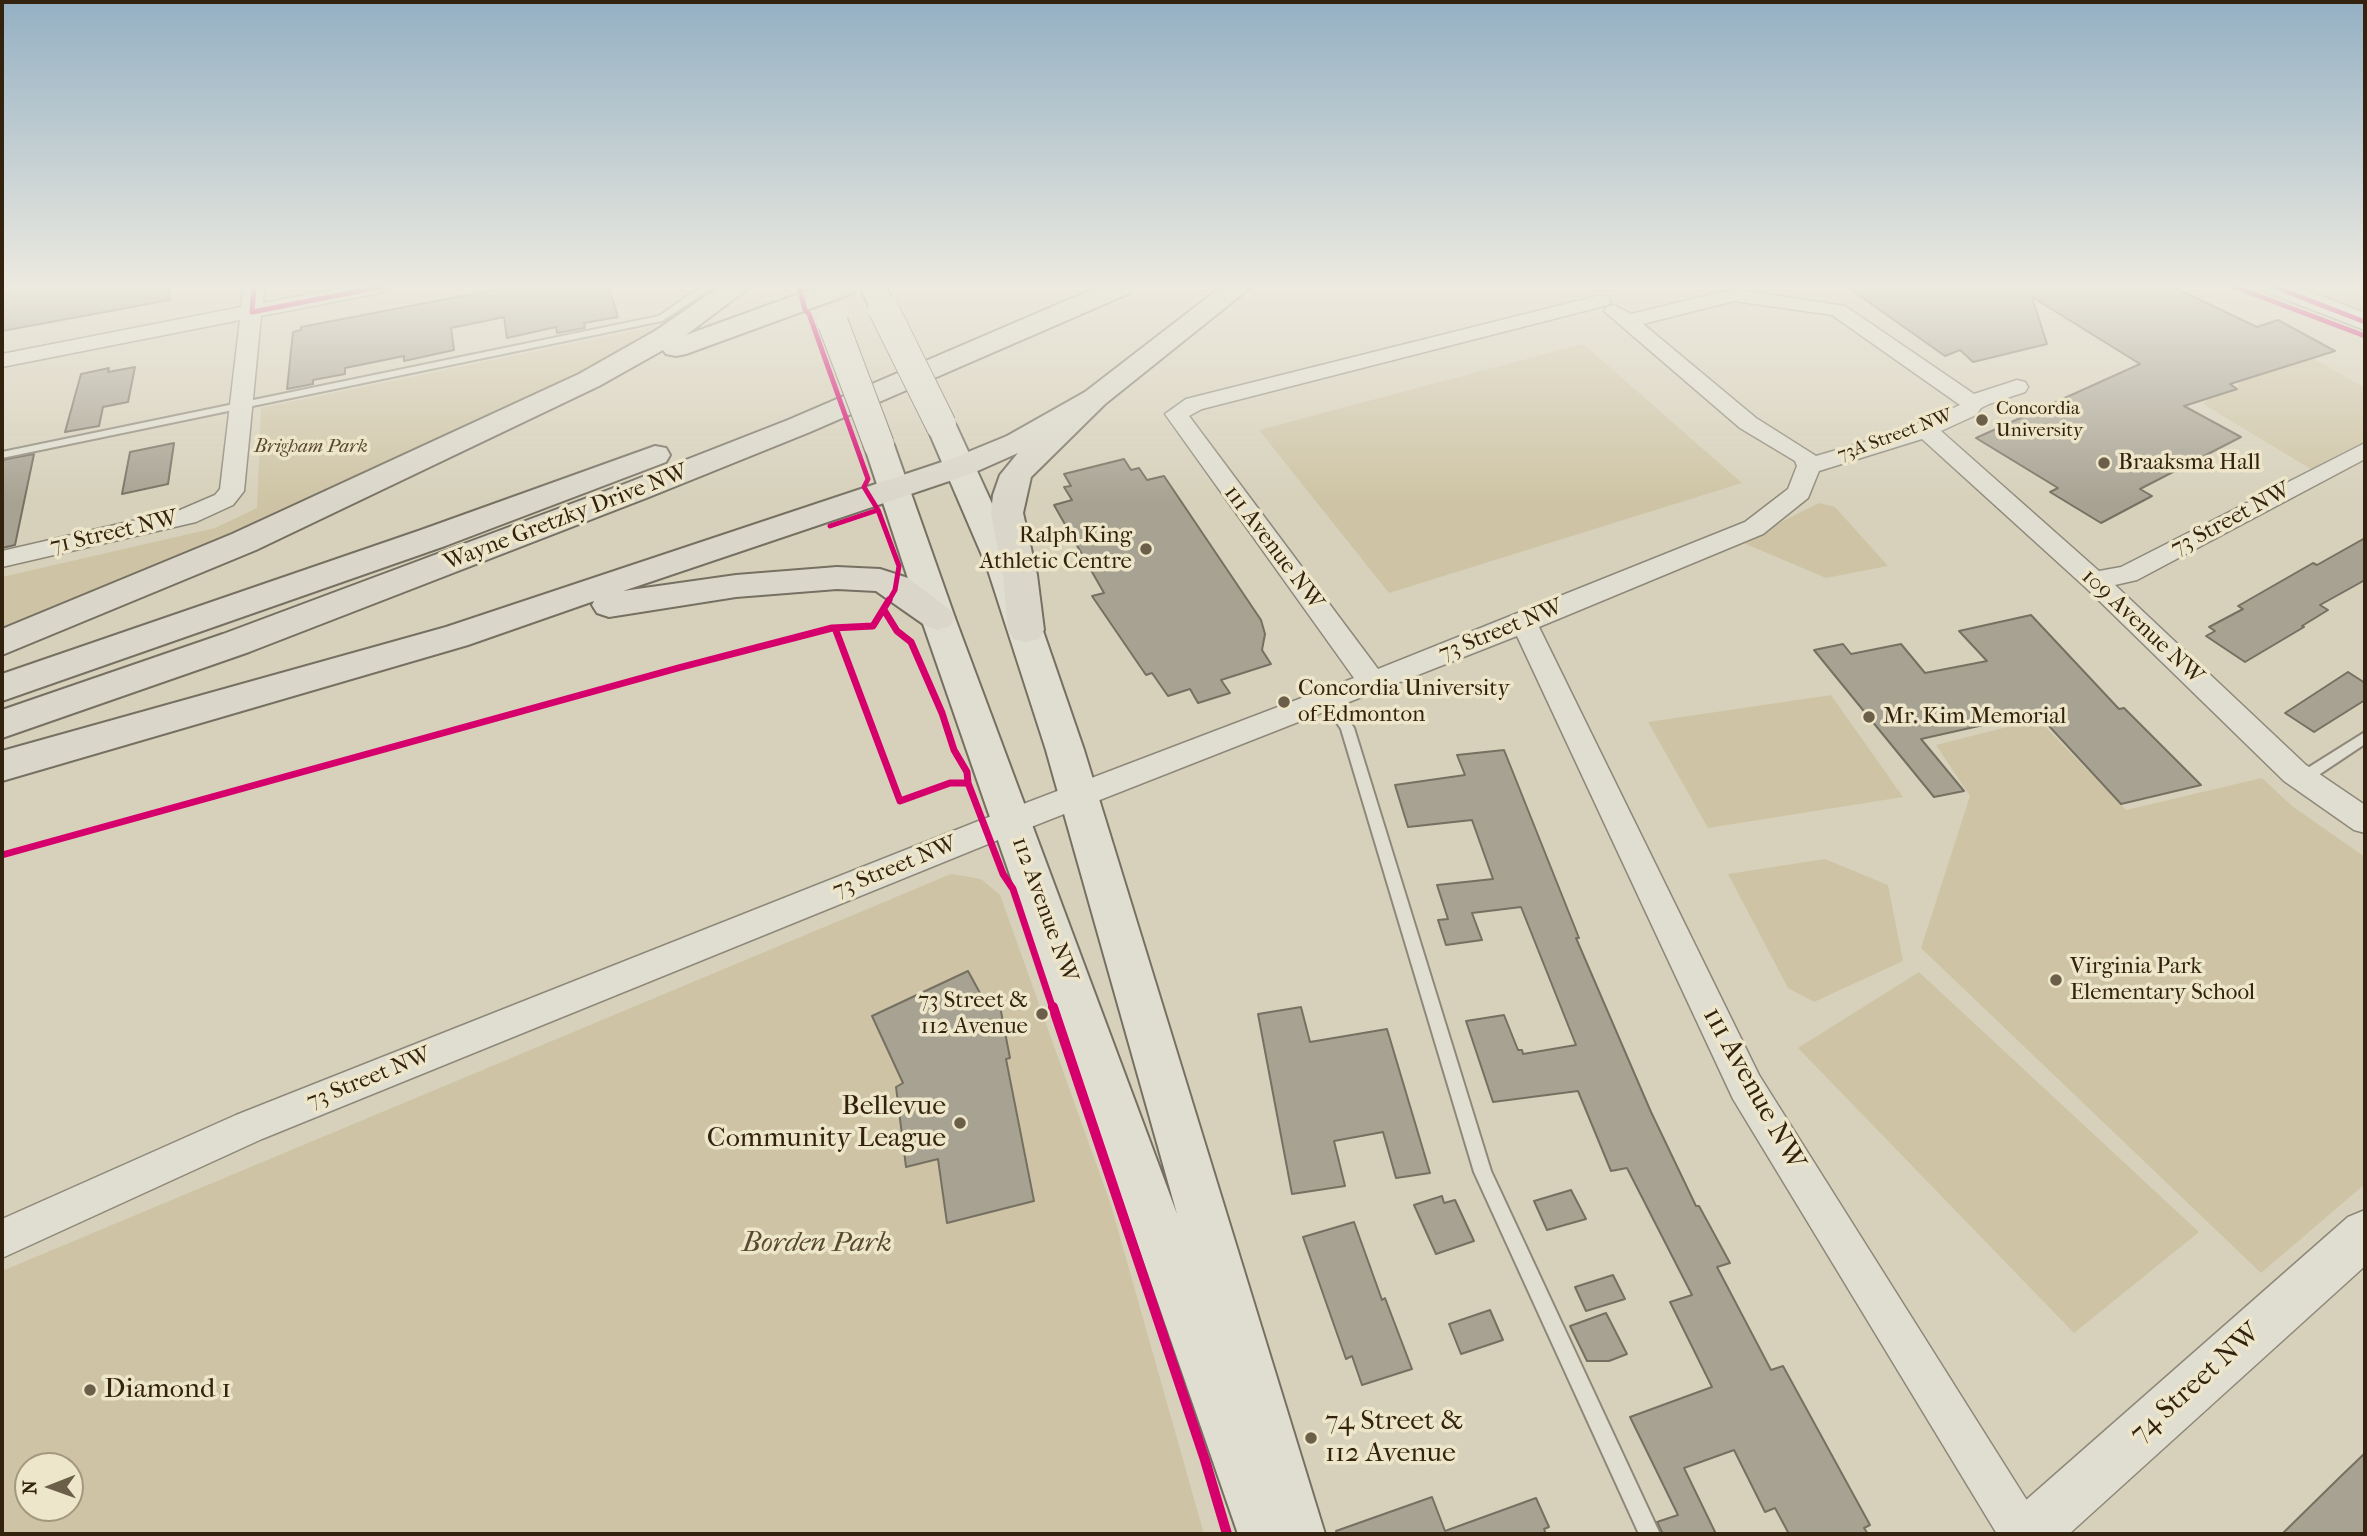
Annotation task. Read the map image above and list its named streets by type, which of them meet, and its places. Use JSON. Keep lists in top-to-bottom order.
{
  "streets": {
    "main road": ["Wayne Gretzky Drive NW", "112 Avenue NW"],
    "street": [
      "73A Street NW",
      "73 Street NW",
      "71 Street NW",
      "111 Avenue NW",
      "109 Avenue NW",
      "74 Street NW"
    ]
  },
  "crossings": [
    ["73A Street NW", "73 Street NW"],
    ["73A Street NW", "109 Avenue NW"],
    ["73 Street NW", "111 Avenue NW"],
    ["73 Street NW", "109 Avenue NW"],
    ["73 Street NW", "112 Avenue NW"]
  ],
  "parks": ["Brigham Park", "Borden Park"],
  "places": [
    "Concordia University",
    "Braaksma Hall",
    "Ralph King Athletic Centre",
    "Concordia University of Edmonton",
    "Mr. Kim Memorial",
    "Virginia Park Elementary School",
    "73 Street & 112 Avenue",
    "Bellevue Community League",
    "Diamond 1",
    "74 Street & 112 Avenue"
  ],
  "north": "left"
}
